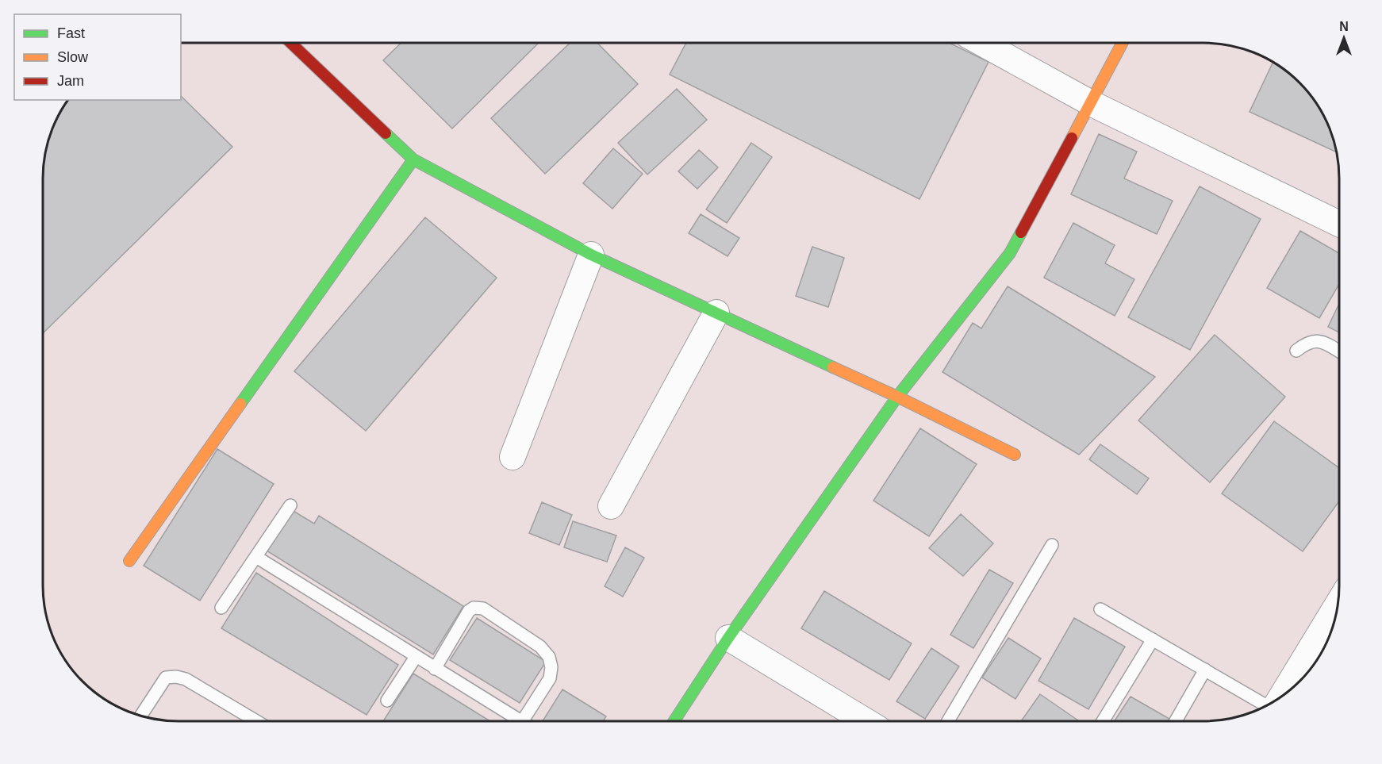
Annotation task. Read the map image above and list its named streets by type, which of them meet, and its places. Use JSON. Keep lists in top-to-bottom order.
{
  "legend": ["Fast", "Slow", "Jam"],
  "north": "top"
}
